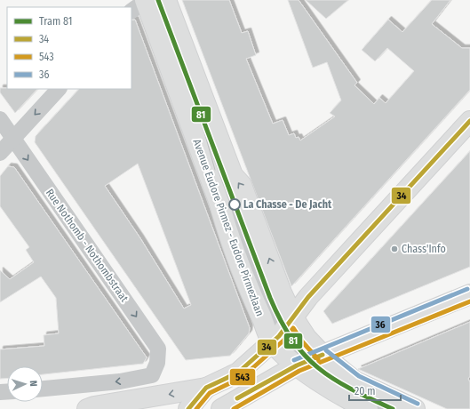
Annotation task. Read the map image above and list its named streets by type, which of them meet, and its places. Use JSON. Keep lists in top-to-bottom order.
{
  "streets": {
    "main road": ["Avenue Eudore Pirmez - Eudore Pirmezlaan"],
    "street": ["Rue Nothomb - Nothombstraat"]
  },
  "places": ["La Chasse - De Jacht", "Chass'Info"],
  "lines": [
    "tram line 81",
    "transit line 34",
    "transit line 36",
    "transit line 543"
  ],
  "legend": [
    "Tram 81",
    "34",
    "543",
    "36"
  ],
  "scale_bar": "20 m",
  "north": "right"
}
